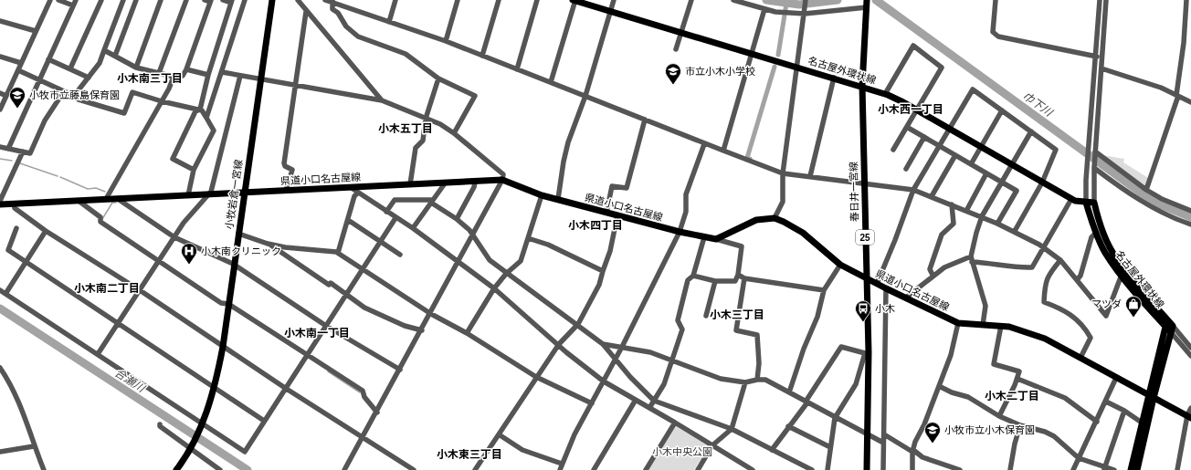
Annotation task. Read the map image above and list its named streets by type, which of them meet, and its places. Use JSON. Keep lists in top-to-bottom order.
{
  "streets": {
    "main road": [
      "名古屋外環状線",
      "県道小口名古屋線",
      "春日井一宮線",
      "小牧岩倉一宮線",
      "25"
    ]
  },
  "crossings": [
    ["名古屋外環状線", "春日井一宮線"],
    ["県道小口名古屋線", "春日井一宮線"],
    ["県道小口名古屋線", "小牧岩倉一宮線"]
  ],
  "districts": [
    "小木南三丁目",
    "小木西一丁目",
    "小木五丁目",
    "小木四丁目",
    "小木南二丁目",
    "小木三丁目",
    "小木南一丁目",
    "小木二丁目",
    "小木東三丁目"
  ],
  "water": ["巾下川", "合瀬川"],
  "parks": ["小木中央公園"],
  "places": {
    "school or university": ["市立小木小学校", "小牧市立藤島保育園", "小牧市立小木保育園"],
    "hospital": ["小木南クリニック"],
    "shop": ["マツダ"],
    "bus stop": ["小木"]
  }
}
